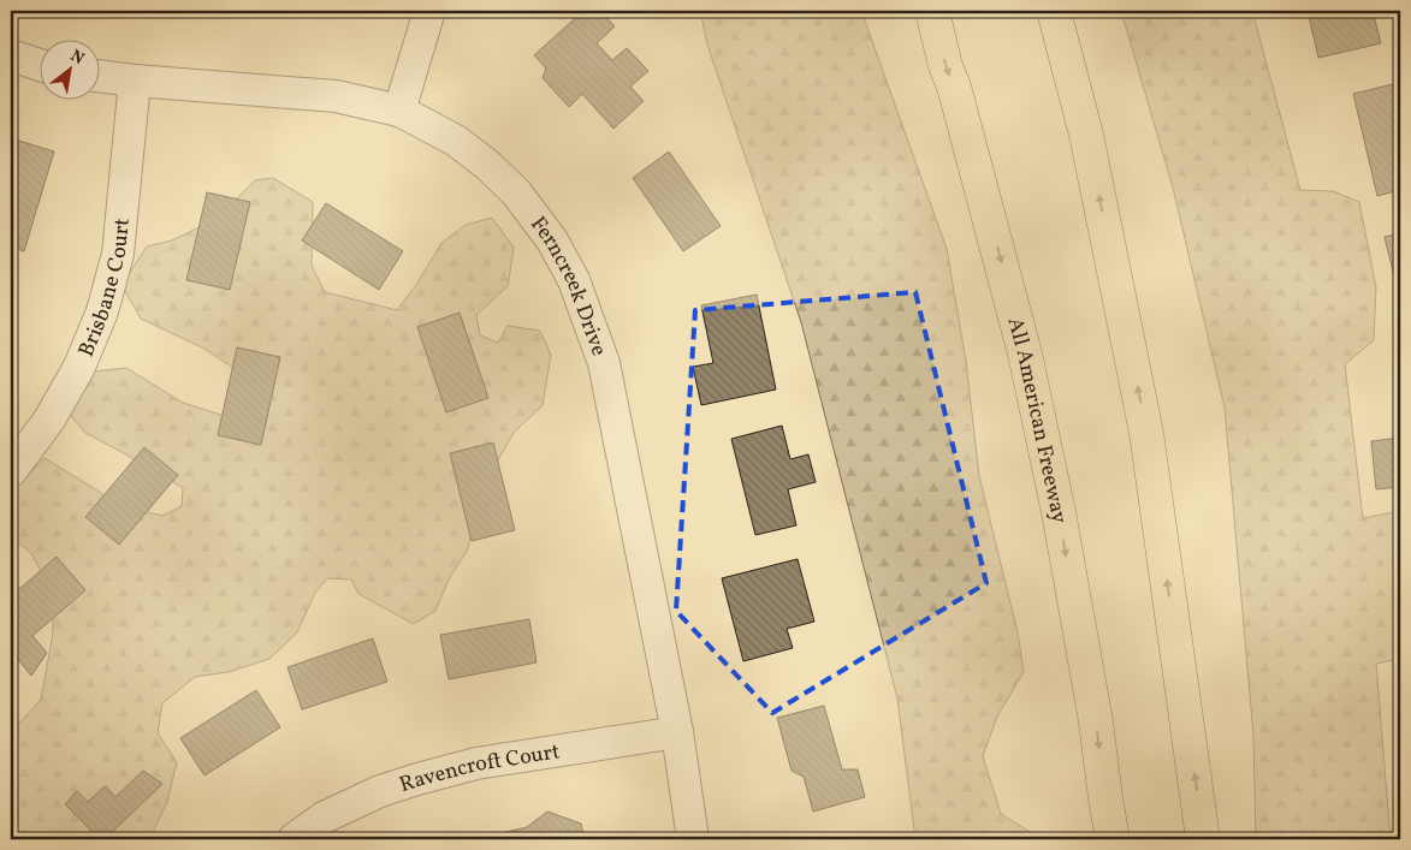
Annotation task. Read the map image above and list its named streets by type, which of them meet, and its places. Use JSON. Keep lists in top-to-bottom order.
{
  "streets": {
    "highway": ["All American Freeway"],
    "street": ["Brisbane Court", "Ferncreek Drive", "Ravencroft Court"]
  },
  "crossings": [
    ["Brisbane Court", "Ferncreek Drive"],
    ["Ferncreek Drive", "Ravencroft Court"]
  ],
  "north": "top right"
}
